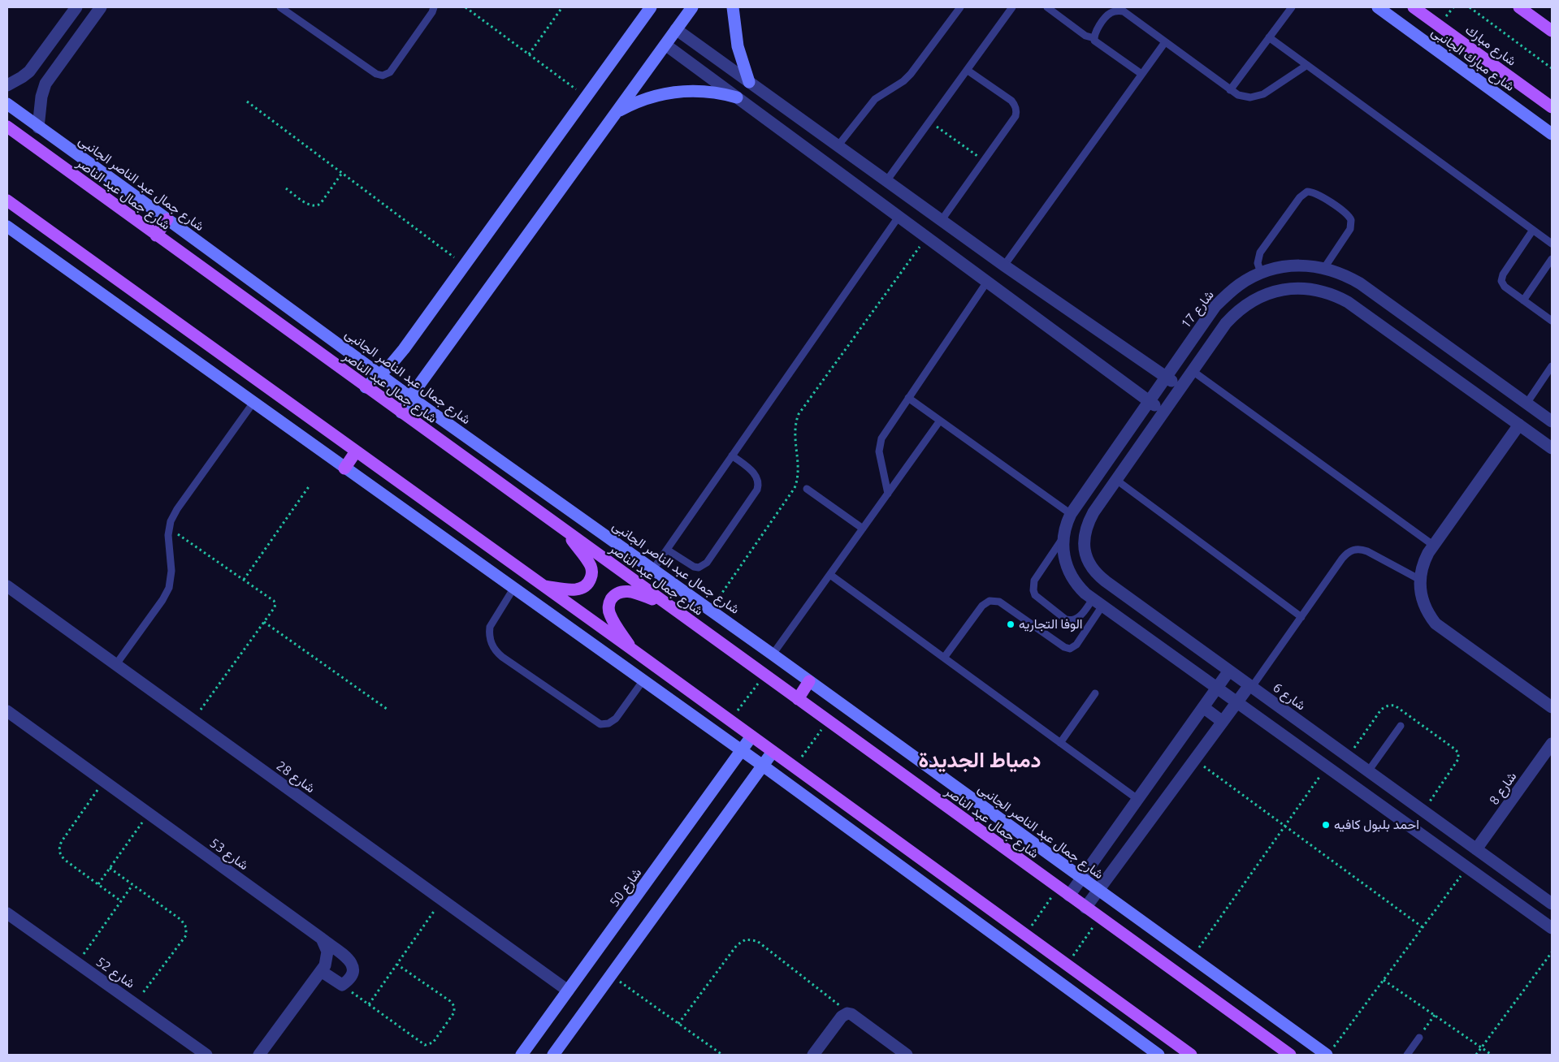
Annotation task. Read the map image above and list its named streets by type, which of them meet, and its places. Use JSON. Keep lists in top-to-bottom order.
{
  "streets": {
    "main road": [
      "شارع مبارك",
      "شارع مبارك الجانبى",
      "شارع جمال عبد الناصر الجانبى",
      "شارع جمال عبد الناصر",
      "شارع 50"
    ],
    "street": [
      "شارع 17",
      "شارع 6",
      "شارع 28",
      "شارع 8",
      "شارع 53",
      "شارع 52"
    ]
  },
  "crossings": [
    ["شارع 6", "شارع 8"],
    ["شارع 28", "شارع 50"]
  ],
  "districts": ["دمياط الجديدة"],
  "places": ["الوفا التجاريه", "احمد بلبول كافيه"]
}
